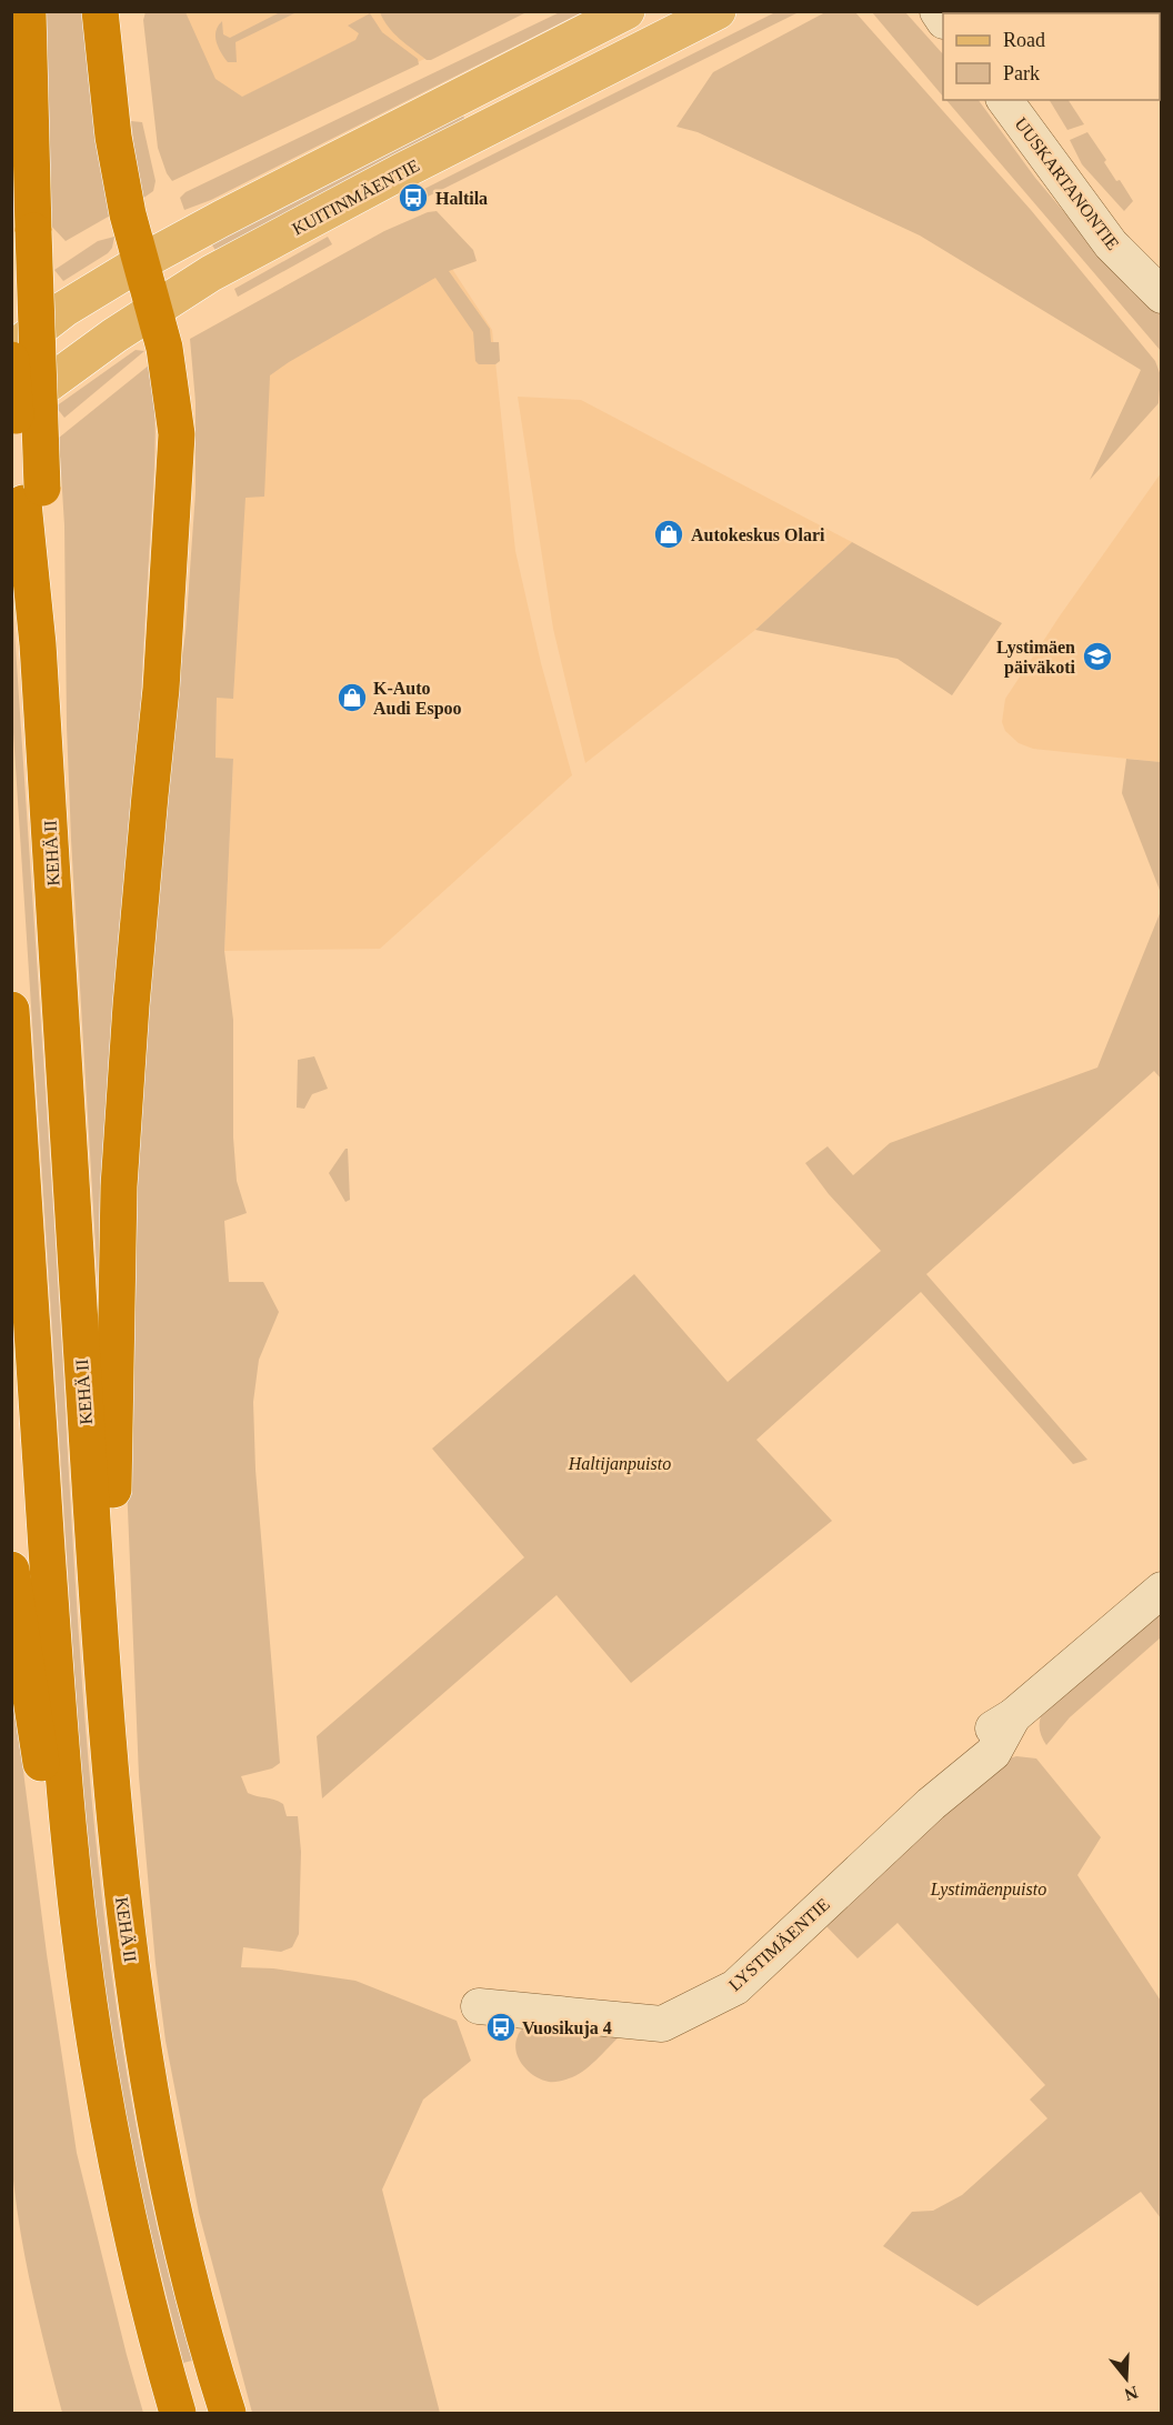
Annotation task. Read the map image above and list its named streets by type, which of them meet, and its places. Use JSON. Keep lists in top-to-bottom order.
{
  "streets": {
    "highway": ["KEHÄ II"],
    "main road": ["KUITINMÄENTIE"],
    "street": ["UUSKARTANONTIE", "LYSTIMÄENTIE"]
  },
  "parks": ["Haltijanpuisto", "Lystimäenpuisto"],
  "places": {
    "bus stop": ["Haltila", "Vuosikuja 4"],
    "shop": ["Autokeskus Olari", "K-Auto Audi Espoo"],
    "school or university": ["Lystimäen päiväkoti"]
  },
  "legend": ["Road", "Park"],
  "north": "bottom"
}
